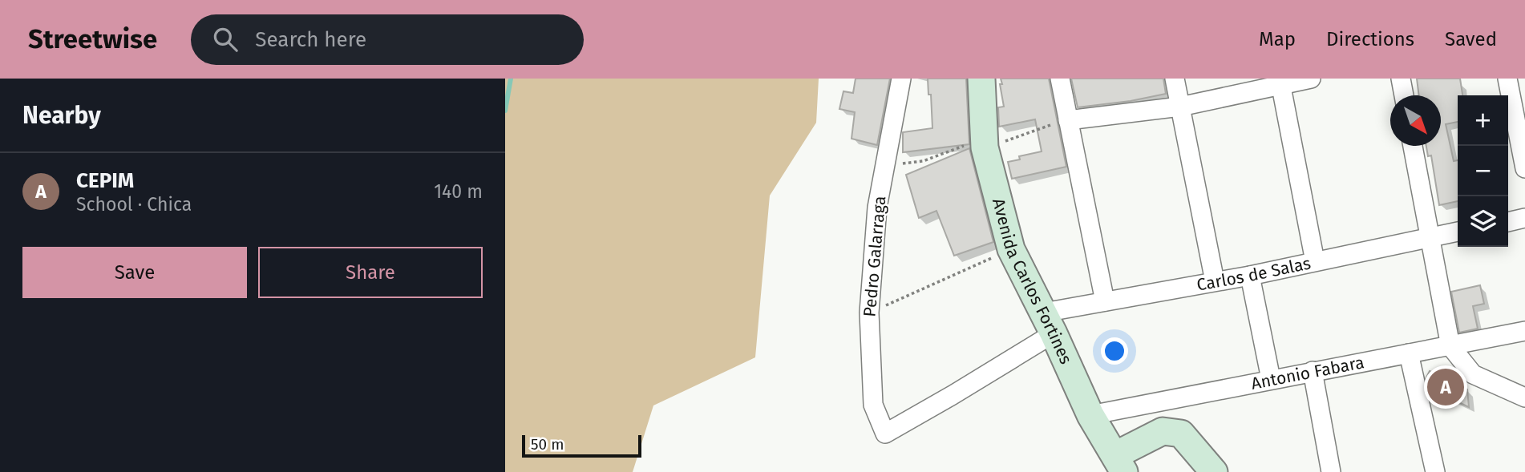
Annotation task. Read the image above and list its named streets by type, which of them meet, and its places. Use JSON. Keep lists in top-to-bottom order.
{
  "streets": {
    "street": [
      "Pedro Galarraga",
      "Carlos de Salas",
      "Avenida Carlos Fortines",
      "Antonio Fabara"
    ]
  },
  "crossings": [
    ["Pedro Galarraga", "Carlos de Salas"],
    ["Carlos de Salas", "Avenida Carlos Fortines"],
    ["Avenida Carlos Fortines", "Antonio Fabara"]
  ],
  "scale_bar": "50 m",
  "north": "bottom right",
  "page": {
    "header": "Streetwise",
    "search": "Search here",
    "nav": ["Map", "Directions", "Saved"],
    "heading": "Nearby",
    "map_buttons": ["+", "−"],
    "list": [
      {
        "mark": "A",
        "name": "CEPIM",
        "note": "School · Chica",
        "value": "140 m"
      }
    ],
    "buttons": ["Save", "Share"],
    "pins": "A",
    "scale": "50 m"
  }
}
